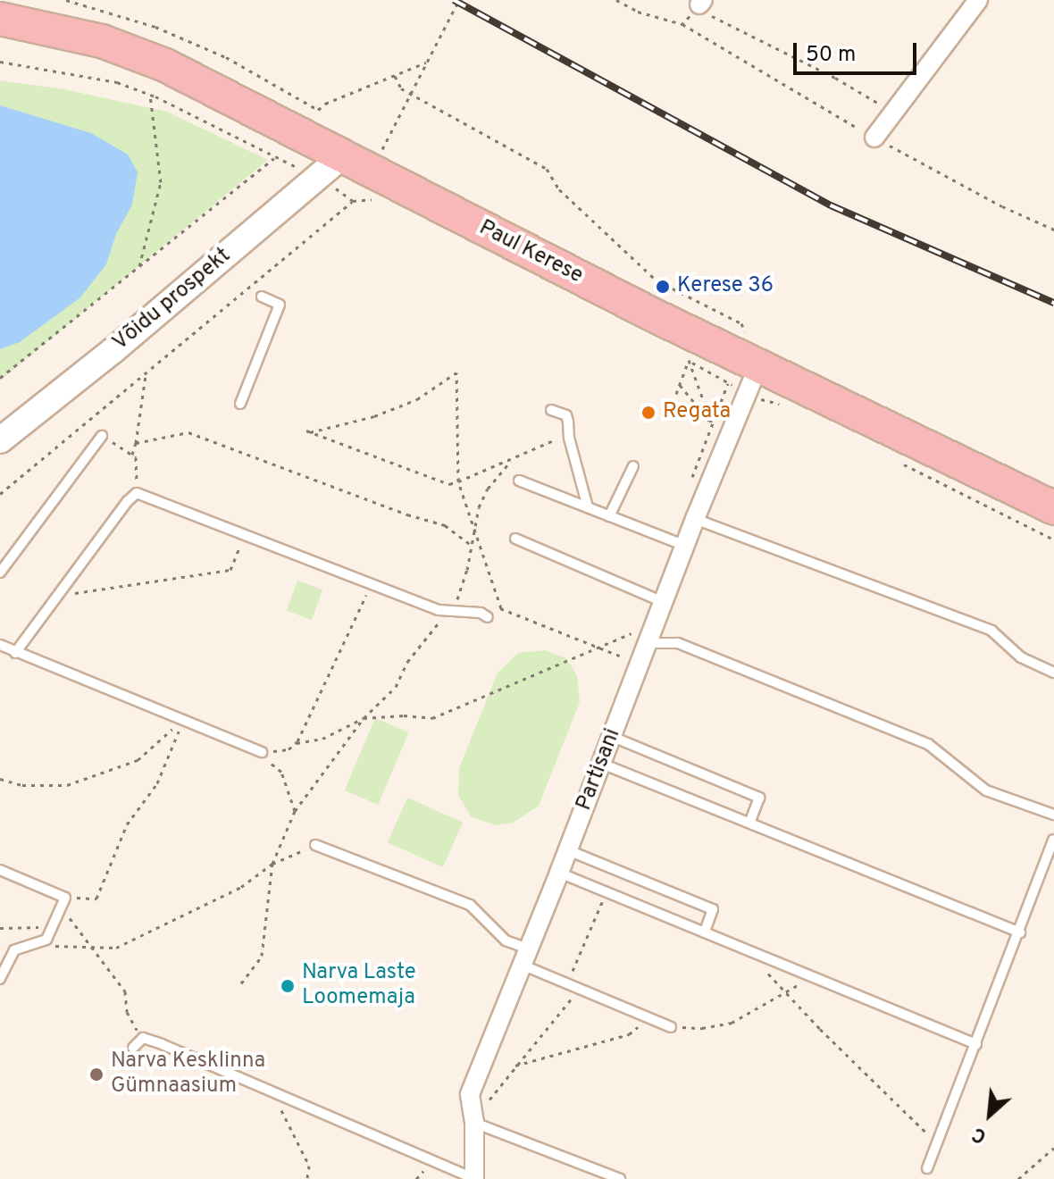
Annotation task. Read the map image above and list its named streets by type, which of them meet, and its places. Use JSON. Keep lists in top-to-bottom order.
{
  "streets": {
    "highway": ["Paul Kerese"],
    "street": ["Võidu prospekt", "Partisani"]
  },
  "crossings": [
    ["Paul Kerese", "Võidu prospekt"],
    ["Paul Kerese", "Partisani"]
  ],
  "places": [
    "Kerese 36",
    "Regata",
    "Narva Laste Loomemaja",
    "Narva Kesklinna Gümnaasium"
  ],
  "scale_bar": "50 m",
  "north": "bottom left"
}
